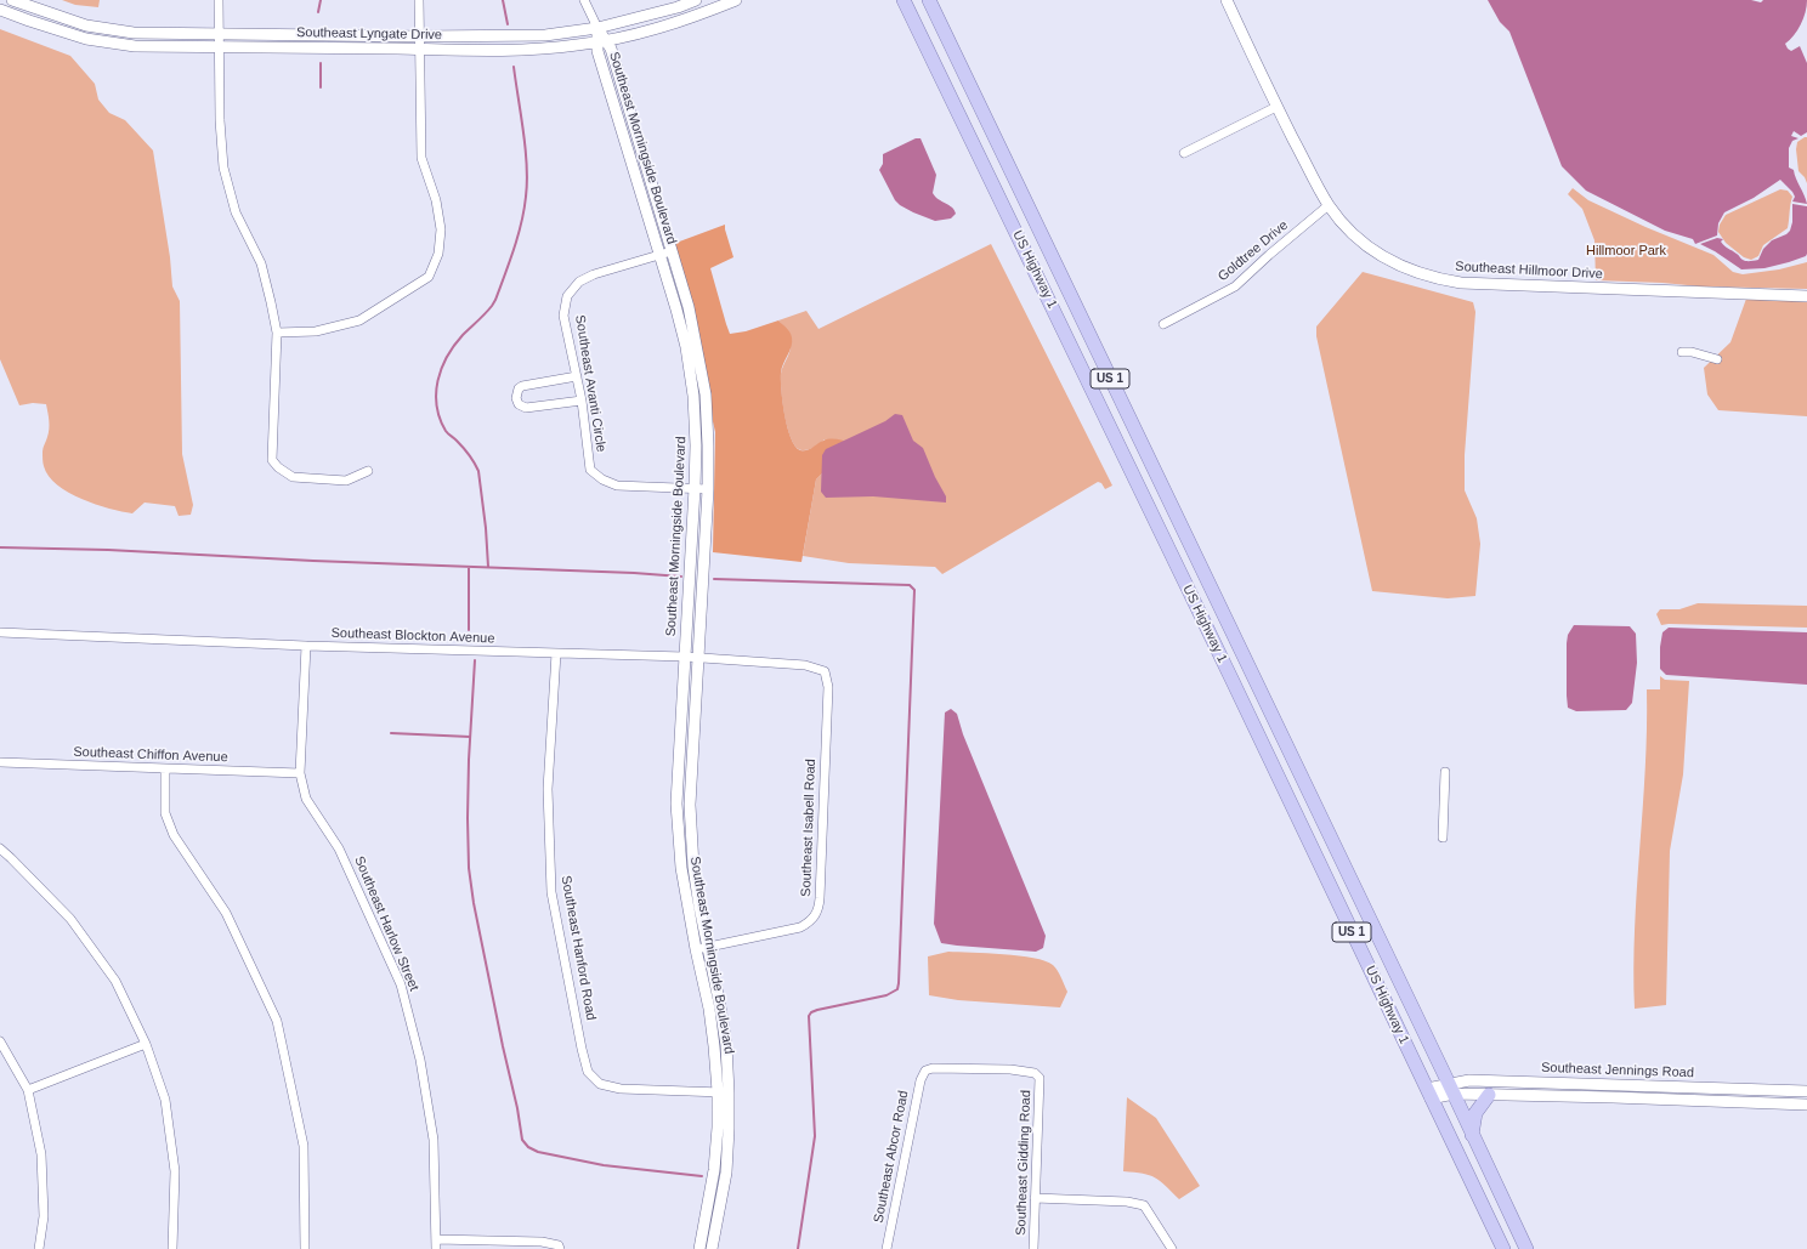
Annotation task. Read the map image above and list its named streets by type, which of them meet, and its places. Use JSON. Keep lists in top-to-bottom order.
{
  "streets": {
    "main road": ["US Highway 1", "US 1"],
    "street": [
      "Southeast Lyngate Drive",
      "Southeast Morningside Boulevard",
      "Goldtree Drive",
      "Southeast Hillmoor Drive",
      "Southeast Avanti Circle",
      "Southeast Blockton Avenue",
      "Southeast Chiffon Avenue",
      "Southeast Isabell Road",
      "Southeast Harlow Street",
      "Southeast Hanford Road",
      "Southeast Jennings Road",
      "Southeast Abcor Road",
      "Southeast Gidding Road"
    ]
  },
  "crossings": [
    ["Southeast Lyngate Drive", "Southeast Morningside Boulevard"],
    ["Southeast Morningside Boulevard", "Southeast Avanti Circle"],
    ["Southeast Morningside Boulevard", "Southeast Blockton Avenue"],
    ["Southeast Morningside Boulevard", "Southeast Isabell Road"],
    ["Southeast Morningside Boulevard", "Southeast Hanford Road"],
    ["Goldtree Drive", "Southeast Hillmoor Drive"],
    ["US Highway 1", "Southeast Jennings Road"],
    ["Southeast Blockton Avenue", "Southeast Isabell Road"],
    ["Southeast Blockton Avenue", "Southeast Harlow Street"],
    ["Southeast Blockton Avenue", "Southeast Hanford Road"],
    ["Southeast Chiffon Avenue", "Southeast Harlow Street"],
    ["Southeast Abcor Road", "Southeast Gidding Road"]
  ],
  "parks": ["Hillmoor Park"]
}
